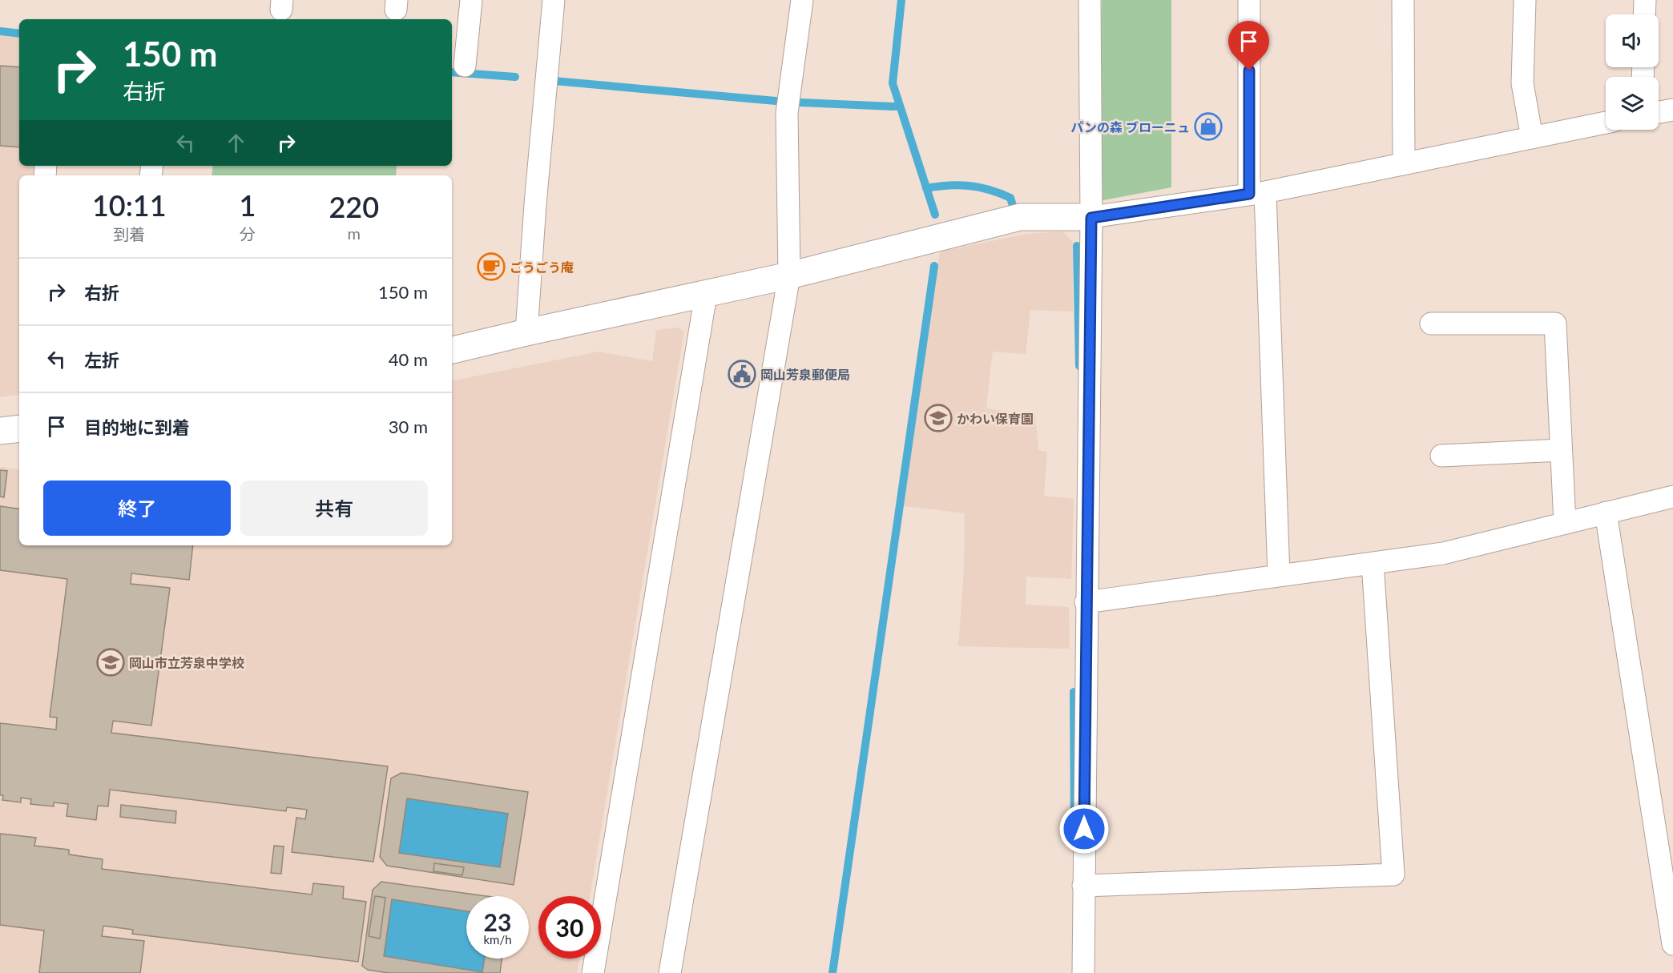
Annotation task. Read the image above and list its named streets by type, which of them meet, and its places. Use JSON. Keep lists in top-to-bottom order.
{
  "places": {
    "shop": ["パンの森 ブローニュ"],
    "cafe": ["ごうごう庵"],
    "public building": ["岡山芳泉郵便局"],
    "school or university": ["かわい保育園", "岡山市立芳泉中学校"]
  },
  "page": {
    "turn": ["150 m", "右折"],
    "eta": [
      "10:11",
      "到着",
      "1",
      "分",
      "220",
      "m"
    ],
    "list": [
      {
        "name": "右折",
        "value": "150 m"
      },
      {
        "name": "左折",
        "value": "40 m"
      },
      {
        "name": "目的地に到着",
        "value": "30 m"
      }
    ],
    "buttons": ["終了", "共有"],
    "speed": "23 km/h",
    "limit": "30"
  }
}
